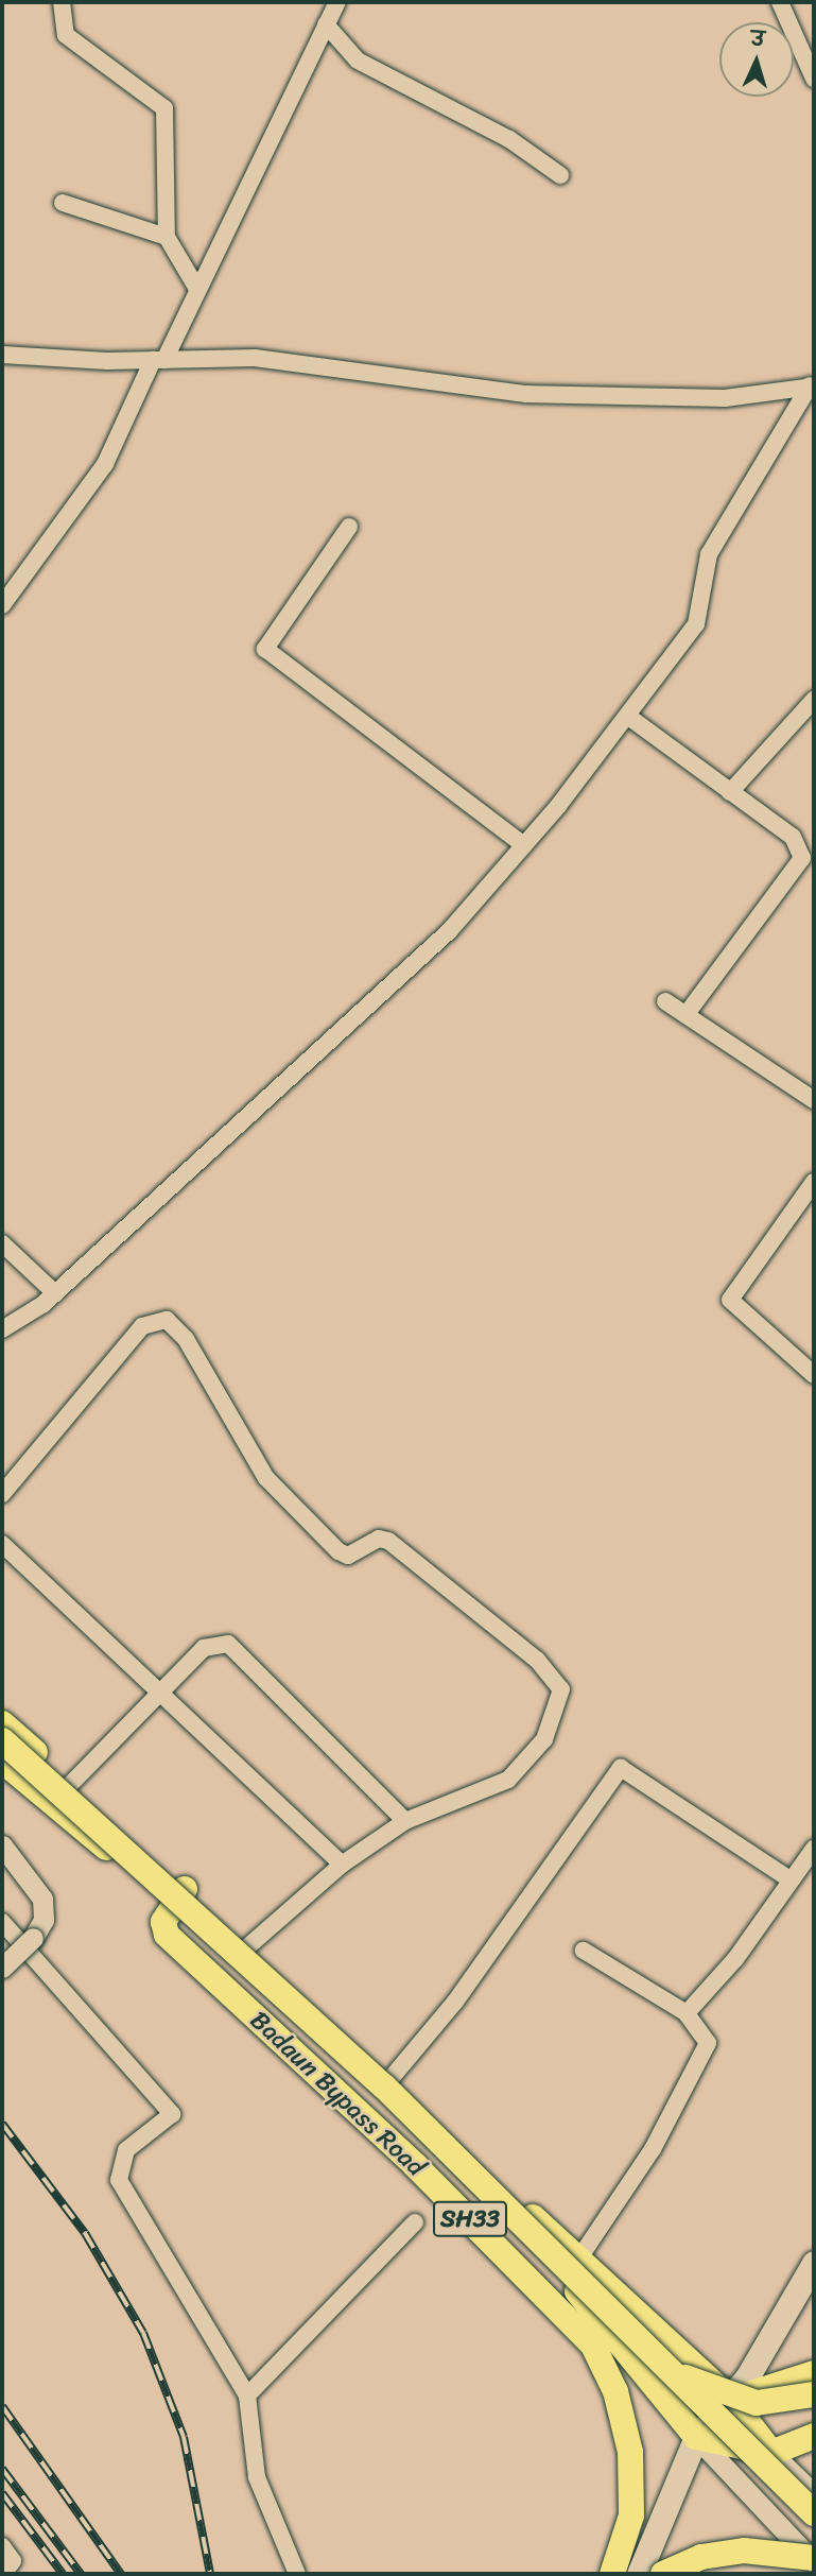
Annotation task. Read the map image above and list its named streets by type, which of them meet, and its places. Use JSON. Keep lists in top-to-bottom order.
{
  "streets": {
    "main road": ["Badaun Bypass Road", "SH33"]
  },
  "north": "top"
}
